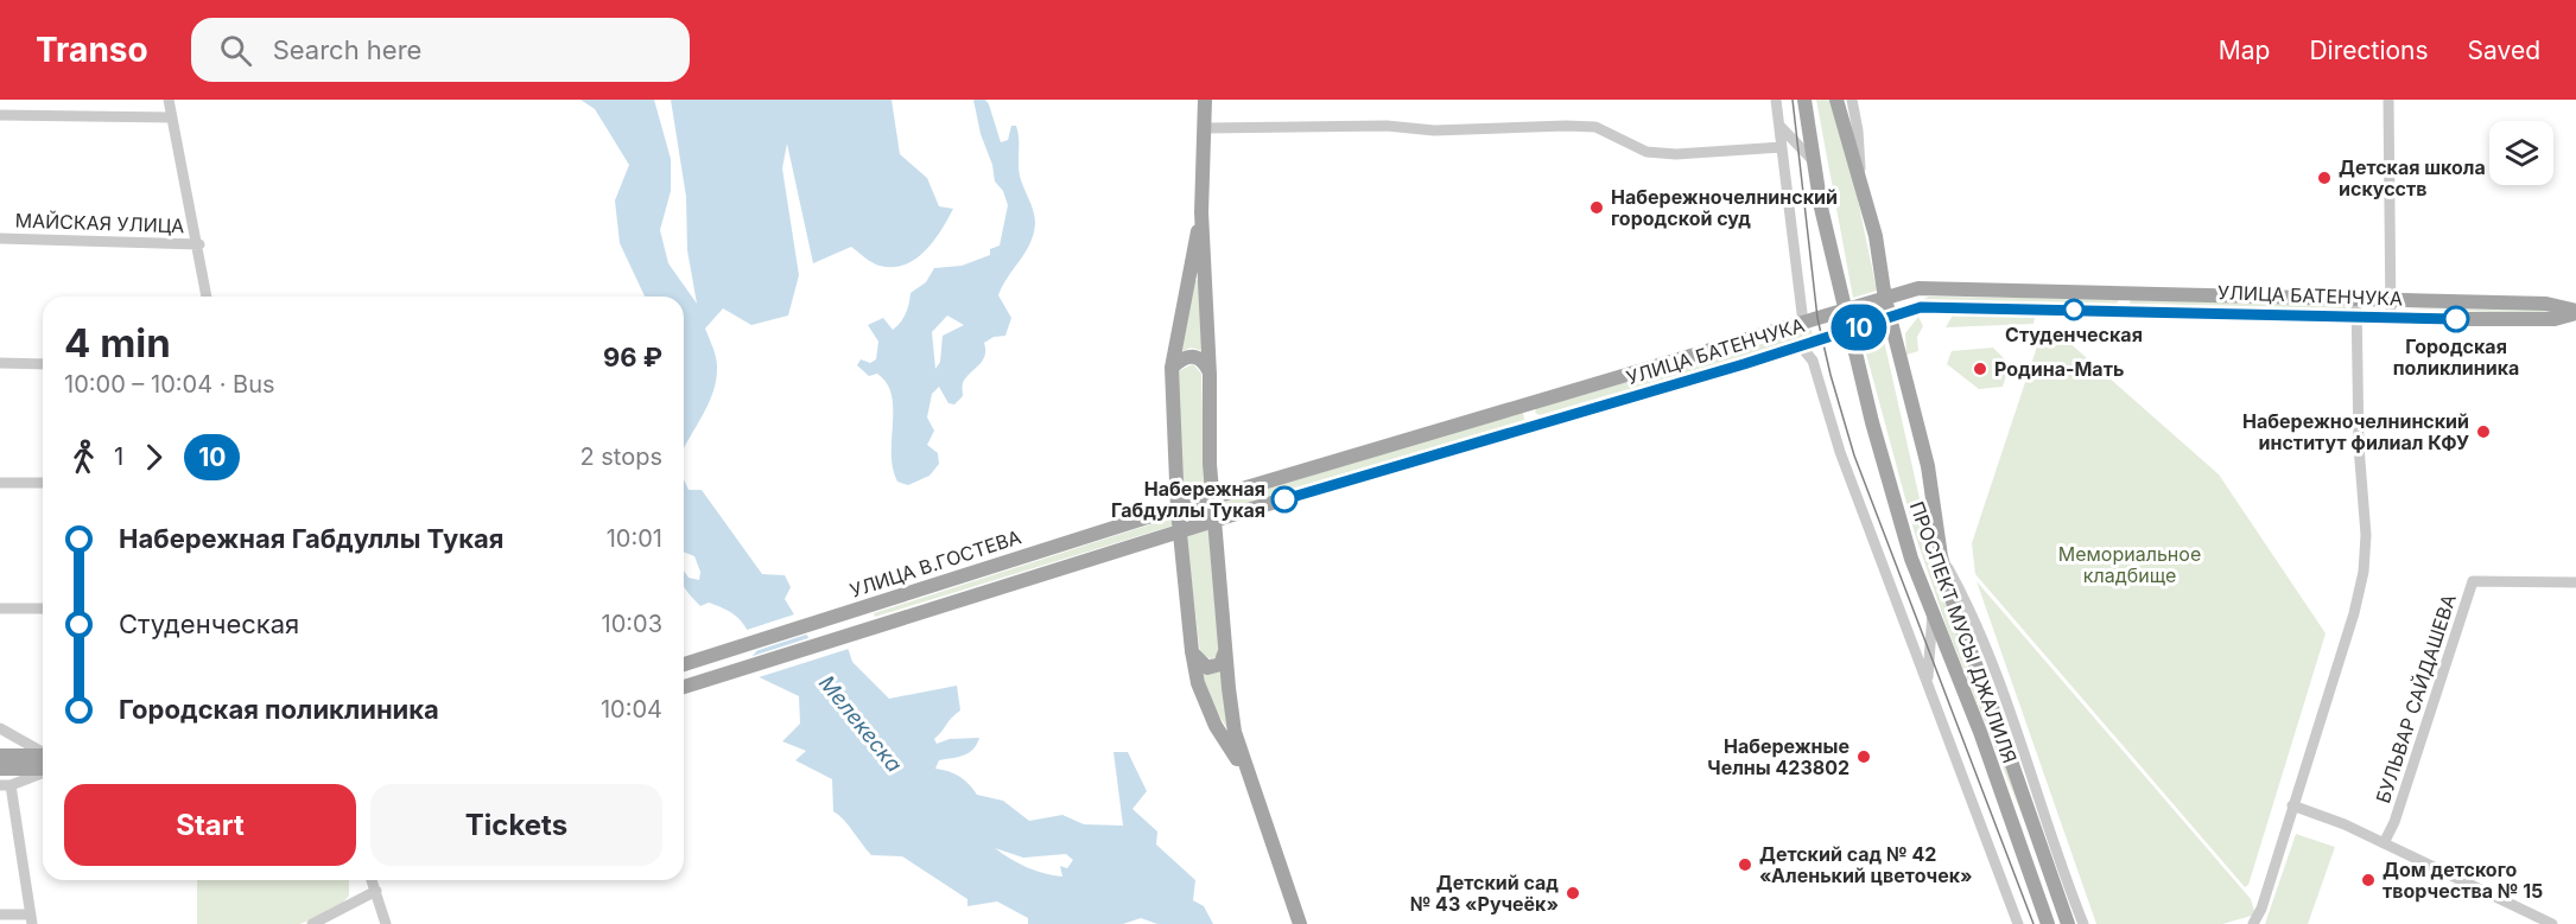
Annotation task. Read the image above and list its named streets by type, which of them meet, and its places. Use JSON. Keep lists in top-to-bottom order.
{
  "streets": {
    "main road": ["УЛИЦА БАТЕНЧУКА", "УЛИЦА В.ГОСТЕВА", "ПРОСПЕКТ МУСЫ ДЖАЛИЛЯ"],
    "street": ["МАЙСКАЯ УЛИЦА", "БУЛЬВАР САЙДАШЕВА"]
  },
  "crossings": [
    ["УЛИЦА БАТЕНЧУКА", "УЛИЦА В.ГОСТЕВА"],
    ["УЛИЦА БАТЕНЧУКА", "ПРОСПЕКТ МУСЫ ДЖАЛИЛЯ"]
  ],
  "water": ["Мелекеска"],
  "parks": ["Мемориальное кладбище"],
  "places": [
    "Детская школа искусств",
    "Набережночелнинский городской суд",
    "Студенческая",
    "Городская поликлиника",
    "Родина-Мать",
    "Набережночелнинский институт филиал КФУ",
    "Набережная Габдуллы Тукая",
    "Набережные Челны 423802",
    "Детский сад № 42 «Аленький цветочек»",
    "Дом детского творчества № 15",
    "Детский сад № 43 «Ручеёк»"
  ],
  "lines": ["bus line 10"],
  "page": {
    "header": "Transo",
    "search": "Search here",
    "nav": ["Map", "Directions", "Saved"],
    "on_map": "10",
    "heading": ["4 min", "10:00 – 10:04 · Bus", "96 ₽"],
    "legs": ["1", "10", "2 stops"],
    "list": [
      {
        "name": "Набережная Габдуллы Тукая",
        "value": "10:01"
      },
      {
        "name": "Студенческая",
        "value": "10:03"
      },
      {
        "name": "Городская поликлиника",
        "value": "10:04"
      }
    ],
    "buttons": ["Start", "Tickets"]
  }
}
